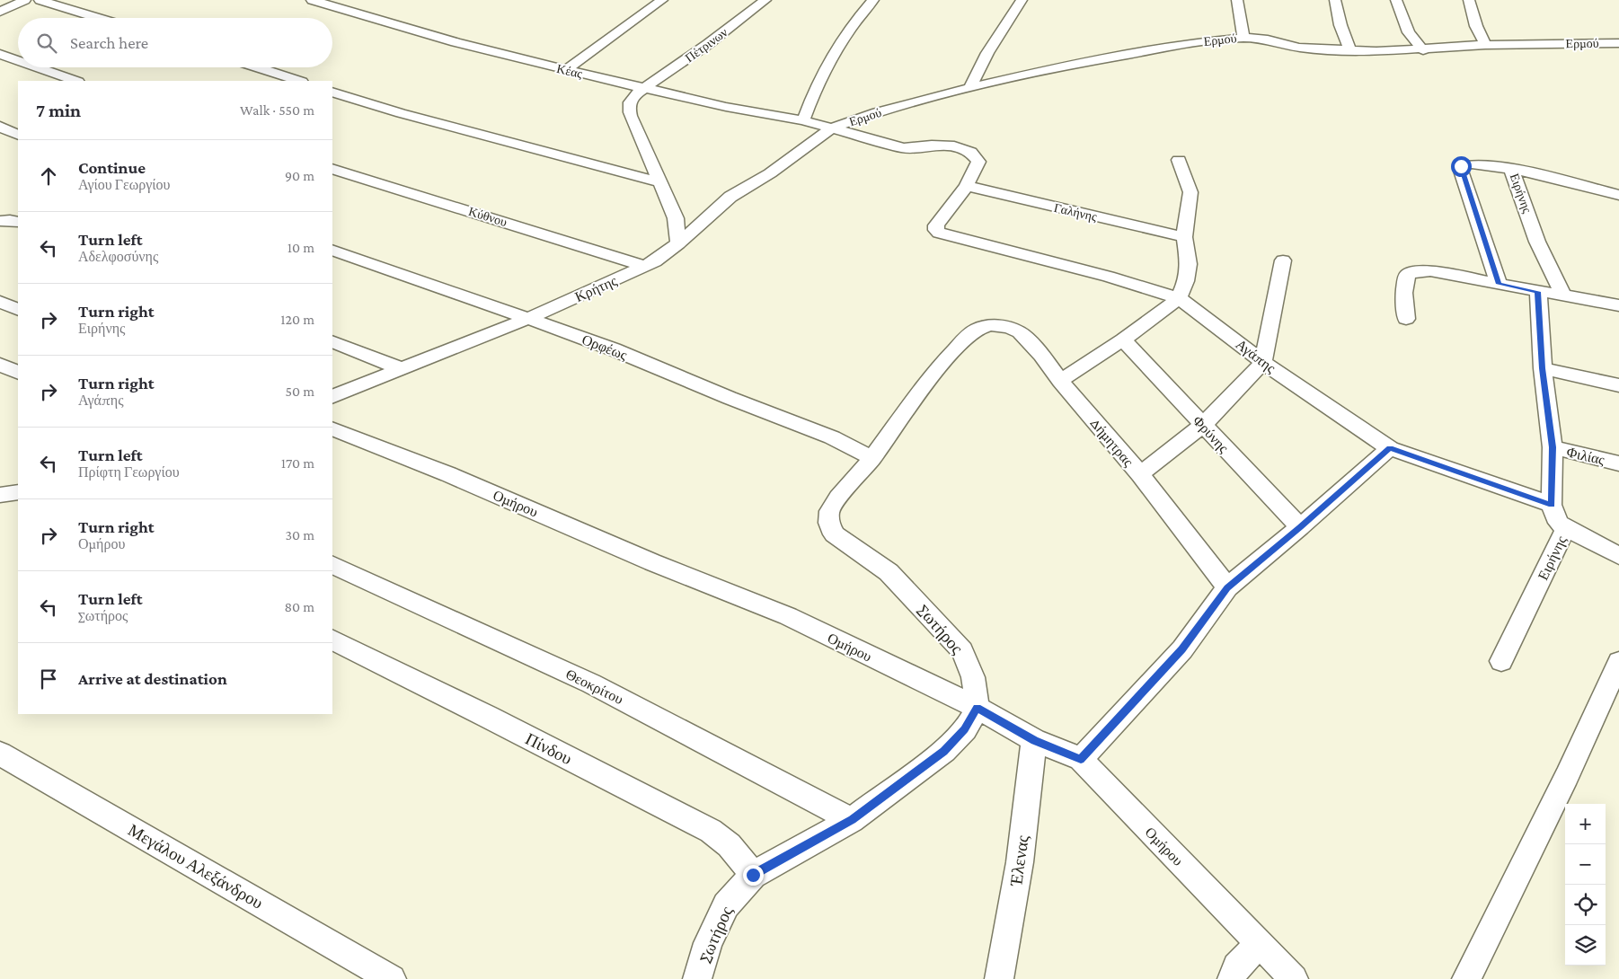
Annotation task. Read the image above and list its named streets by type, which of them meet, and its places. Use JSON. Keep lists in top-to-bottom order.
{
  "streets": {
    "street": [
      "Ερμού",
      "Πέτρινων",
      "Κέας",
      "Ειρήνης",
      "Γαλήνης",
      "Κύθνου",
      "Κρήτης",
      "Ορφέως",
      "Αγάπης",
      "Φρύνης",
      "Δήμητρας",
      "Φιλίας",
      "Ομήρου",
      "Σωτήρος",
      "Θεοκρίτου",
      "Πίνδου",
      "Έλενας",
      "Μεγάλου Αλεξάνδρου"
    ]
  },
  "crossings": [
    ["Ερμού", "Κέας"],
    ["Ερμού", "Κρήτης"],
    ["Πέτρινων", "Κέας"],
    ["Κέας", "Γαλήνης"],
    ["Κέας", "Κρήτης"],
    ["Κέας", "Αγάπης"],
    ["Ειρήνης", "Αγάπης"],
    ["Ειρήνης", "Φιλίας"],
    ["Γαλήνης", "Αγάπης"],
    ["Κύθνου", "Κρήτης"],
    ["Κρήτης", "Ορφέως"],
    ["Ορφέως", "Δήμητρας"],
    ["Ορφέως", "Σωτήρος"],
    ["Δήμητρας", "Σωτήρος"],
    ["Ομήρου", "Σωτήρος"],
    ["Ομήρου", "Έλενας"],
    ["Σωτήρος", "Θεοκρίτου"],
    ["Σωτήρος", "Πίνδου"]
  ],
  "page": {
    "search": "Search here",
    "heading": ["7 min", "Walk · 550 m"],
    "list": [
      ["Continue", "Αγίου Γεωργίου", "90 m"],
      ["Turn left", "Αδελφοσύνης", "10 m"],
      ["Turn right", "Ειρήνης", "120 m"],
      ["Turn right", "Αγάπης", "50 m"],
      ["Turn left", "Πρίφτη Γεωργίου", "170 m"],
      ["Turn right", "Ομήρου", "30 m"],
      ["Turn left", "Σωτήρος", "80 m"],
      "Arrive at destination"
    ],
    "map_buttons": ["+", "−"]
  }
}
